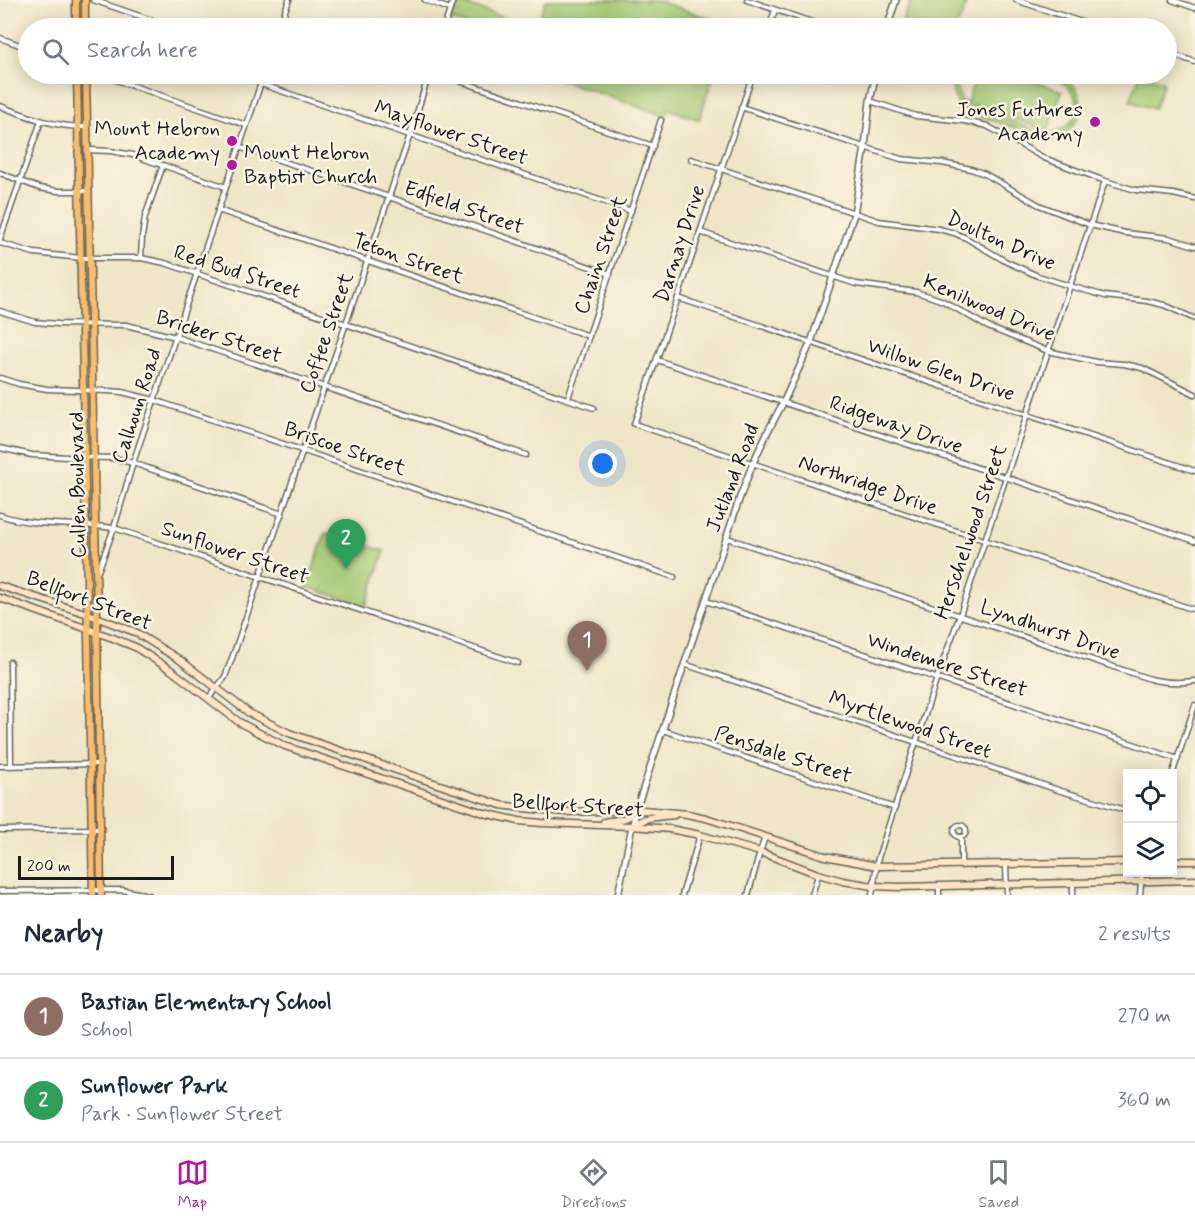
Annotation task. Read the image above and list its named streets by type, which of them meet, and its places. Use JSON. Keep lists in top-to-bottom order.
{
  "streets": {
    "main road": ["Cullen Boulevard", "Bellfort Street"],
    "street": [
      "Mayflower Street",
      "Edfield Street",
      "Doulton Drive",
      "Darnay Drive",
      "Chain Street",
      "Teton Street",
      "Red Bud Street",
      "Kenilwood Drive",
      "Coffee Street",
      "Bricker Street",
      "Willow Glen Drive",
      "Calhoun Road",
      "Ridgeway Drive",
      "Briscoe Street",
      "Jutland Road",
      "Northridge Drive",
      "Herschelwood Street",
      "Sunflower Street",
      "Lyndhurst Drive",
      "Windemere Street",
      "Myrtlewood Street",
      "Pensdale Street"
    ]
  },
  "crossings": [
    ["Mayflower Street", "Chain Street"],
    ["Mayflower Street", "Coffee Street"],
    ["Mayflower Street", "Calhoun Road"],
    ["Edfield Street", "Chain Street"],
    ["Edfield Street", "Coffee Street"],
    ["Edfield Street", "Calhoun Road"],
    ["Doulton Drive", "Darnay Drive"],
    ["Doulton Drive", "Jutland Road"],
    ["Doulton Drive", "Herschelwood Street"],
    ["Darnay Drive", "Kenilwood Drive"],
    ["Darnay Drive", "Willow Glen Drive"],
    ["Darnay Drive", "Ridgeway Drive"],
    ["Darnay Drive", "Northridge Drive"],
    ["Chain Street", "Teton Street"],
    ["Chain Street", "Red Bud Street"],
    ["Teton Street", "Coffee Street"],
    ["Teton Street", "Calhoun Road"],
    ["Red Bud Street", "Coffee Street"],
    ["Red Bud Street", "Calhoun Road"],
    ["Red Bud Street", "Cullen Boulevard"],
    ["Kenilwood Drive", "Jutland Road"],
    ["Kenilwood Drive", "Herschelwood Street"],
    ["Coffee Street", "Bricker Street"],
    ["Coffee Street", "Briscoe Street"],
    ["Coffee Street", "Sunflower Street"],
    ["Coffee Street", "Bellfort Street"],
    ["Bricker Street", "Calhoun Road"],
    ["Bricker Street", "Cullen Boulevard"],
    ["Willow Glen Drive", "Jutland Road"],
    ["Willow Glen Drive", "Herschelwood Street"],
    ["Calhoun Road", "Briscoe Street"],
    ["Calhoun Road", "Cullen Boulevard"],
    ["Calhoun Road", "Sunflower Street"],
    ["Ridgeway Drive", "Jutland Road"],
    ["Ridgeway Drive", "Herschelwood Street"],
    ["Briscoe Street", "Cullen Boulevard"],
    ["Jutland Road", "Northridge Drive"],
    ["Jutland Road", "Bellfort Street"],
    ["Jutland Road", "Lyndhurst Drive"],
    ["Jutland Road", "Windemere Street"],
    ["Jutland Road", "Myrtlewood Street"],
    ["Jutland Road", "Pensdale Street"],
    ["Cullen Boulevard", "Sunflower Street"],
    ["Cullen Boulevard", "Bellfort Street"],
    ["Northridge Drive", "Herschelwood Street"],
    ["Herschelwood Street", "Bellfort Street"],
    ["Herschelwood Street", "Lyndhurst Drive"],
    ["Herschelwood Street", "Windemere Street"],
    ["Herschelwood Street", "Myrtlewood Street"],
    ["Herschelwood Street", "Pensdale Street"]
  ],
  "places": ["Jones Futures Academy", "Mount Hebron Academy", "Mount Hebron Baptist Church"],
  "scale_bar": "200 m",
  "page": {
    "search": "Search here",
    "pins": ["2", "1"],
    "scale": "200 m",
    "heading": ["Nearby", "2 results"],
    "list": [
      {
        "mark": "1",
        "name": "Bastian Elementary School",
        "note": "School",
        "value": "270 m"
      },
      {
        "mark": "2",
        "name": "Sunflower Park",
        "note": "Park · Sunflower Street",
        "value": "360 m"
      }
    ],
    "nav": ["Map", "Directions", "Saved"]
  }
}
